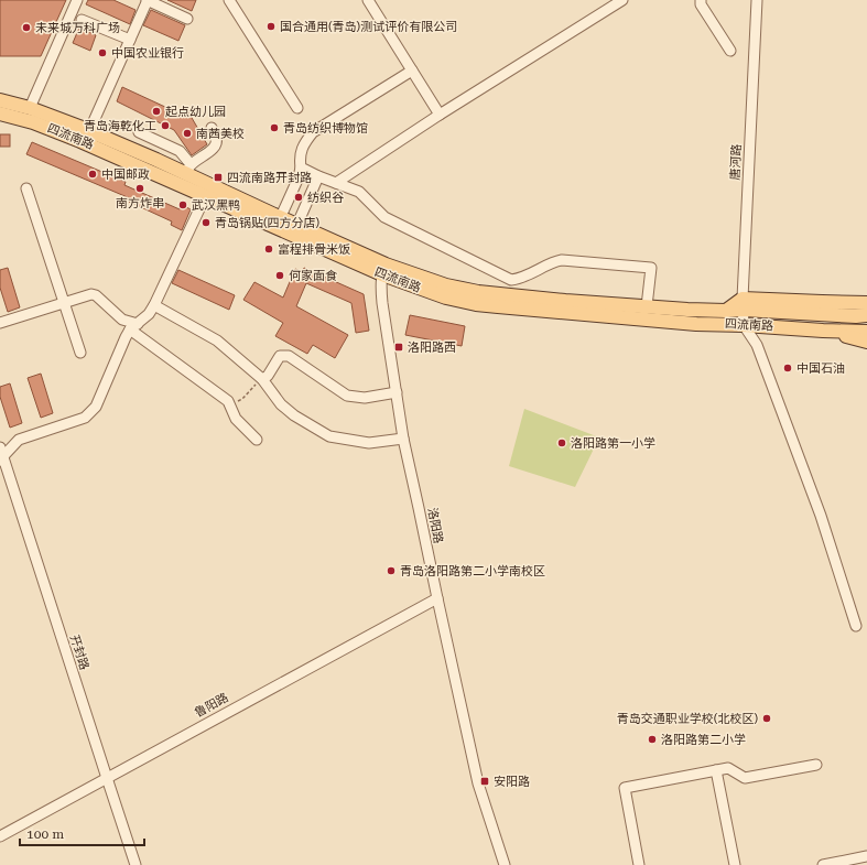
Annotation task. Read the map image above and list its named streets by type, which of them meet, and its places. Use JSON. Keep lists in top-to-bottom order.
{
  "streets": {
    "main road": ["四流南路"],
    "street": [
      "唐河路",
      "洛阳路",
      "开封路",
      "鲁阳路"
    ]
  },
  "crossings": [
    ["四流南路", "唐河路"],
    ["四流南路", "洛阳路"],
    ["洛阳路", "鲁阳路"],
    ["开封路", "鲁阳路"]
  ],
  "places": {
    "other": [
      "国合通用(青岛)测试评价有限公司",
      "未来城万科广场",
      "中国农业银行",
      "起点幼儿园",
      "青岛海乾化工",
      "青岛纺织博物馆",
      "南茜美校",
      "中国邮政",
      "南方炸串",
      "纺织谷",
      "武汉黑鸭",
      "青岛锅贴(四方分店)",
      "富程排骨米饭",
      "何家面食",
      "中国石油",
      "洛阳路第一小学",
      "青岛洛阳路第二小学南校区",
      "青岛交通职业学校(北校区)",
      "洛阳路第二小学"
    ],
    "transit": ["四流南路开封路", "洛阳路西", "安阳路"]
  },
  "scale_bar": "100 m"
}
